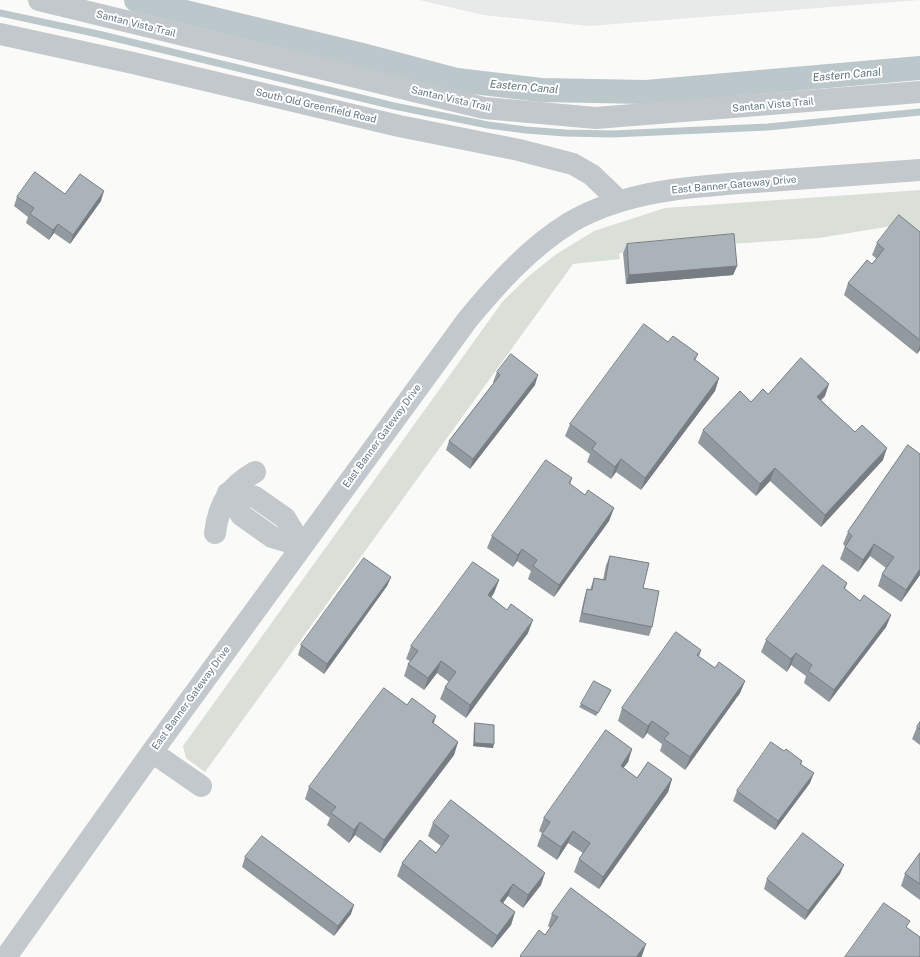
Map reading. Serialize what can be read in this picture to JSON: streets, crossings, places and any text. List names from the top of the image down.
{
  "streets": {
    "street": ["Santan Vista Trail", "South Old Greenfield Road", "East Banner Gateway Drive"]
  },
  "crossings": [
    ["South Old Greenfield Road", "East Banner Gateway Drive"]
  ],
  "water": ["Eastern Canal"]
}
